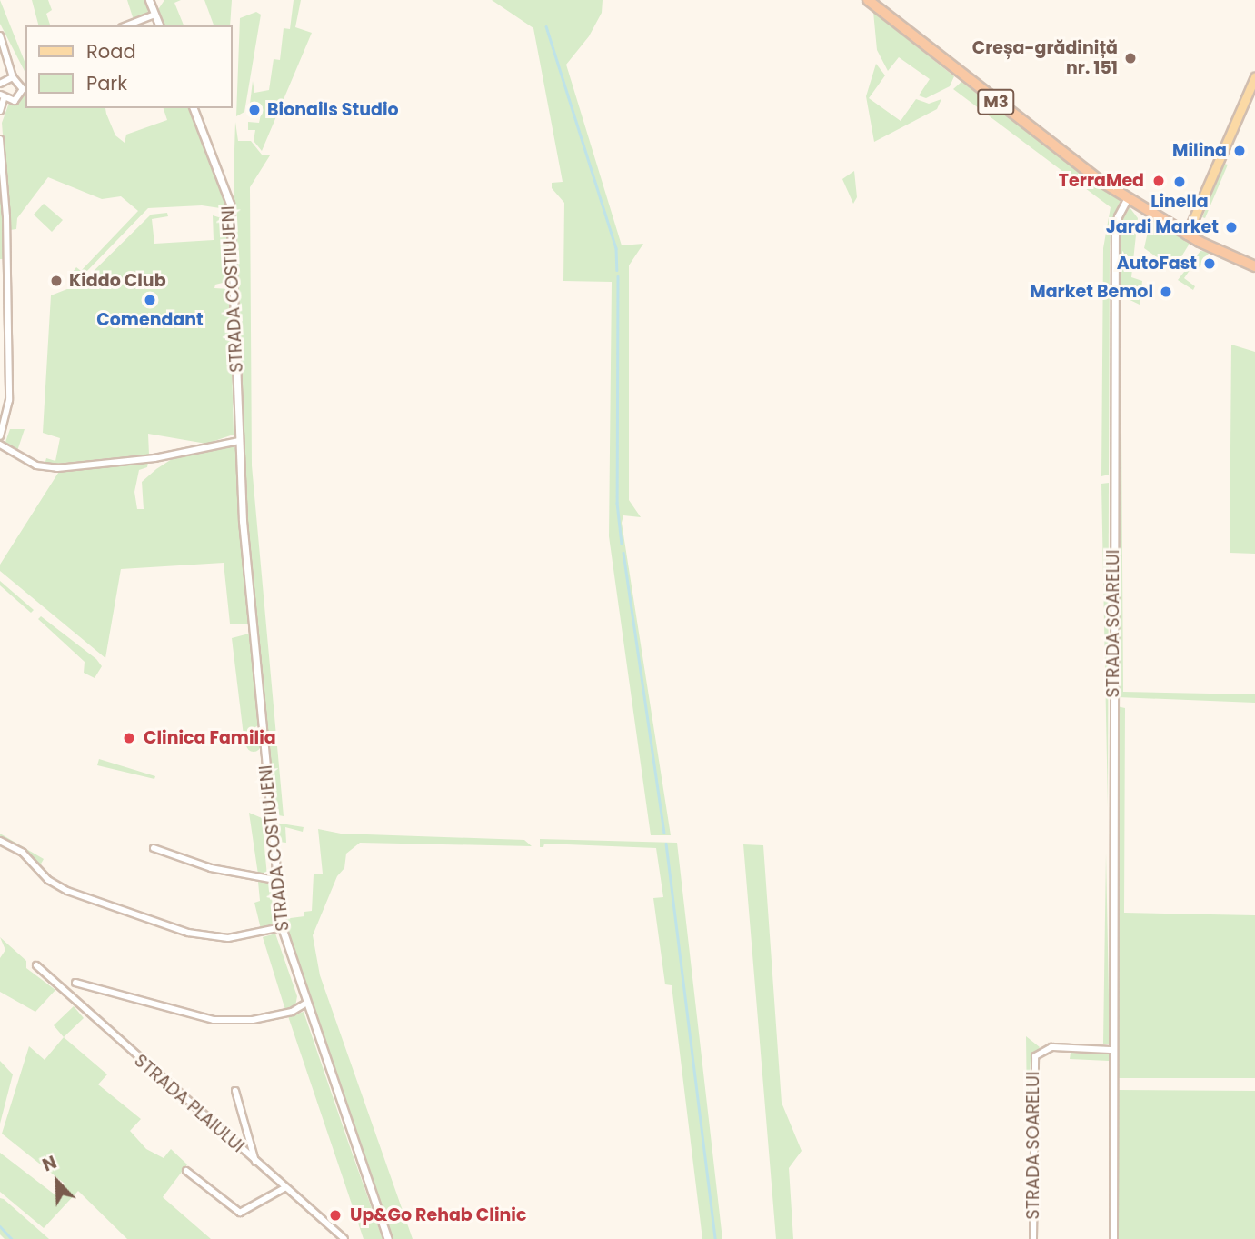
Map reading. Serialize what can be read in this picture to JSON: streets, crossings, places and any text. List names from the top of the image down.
{
  "streets": {
    "highway": ["M3"],
    "street": ["STRADA COSTIUJENI", "STRADA SOARELUI", "STRADA PLAIULUI"]
  },
  "crossings": [
    ["M3", "STRADA SOARELUI"]
  ],
  "places": [
    "Creșa-grădiniță nr. 151",
    "Bionails Studio",
    "Milina",
    "TerraMed",
    "Linella",
    "Jardi Market",
    "AutoFast",
    "Kiddo Club",
    "Market Bemol",
    "Comendant",
    "Clinica Familia",
    "Up&Go Rehab Clinic"
  ],
  "legend": ["Road", "Park"],
  "north": "top left"
}
